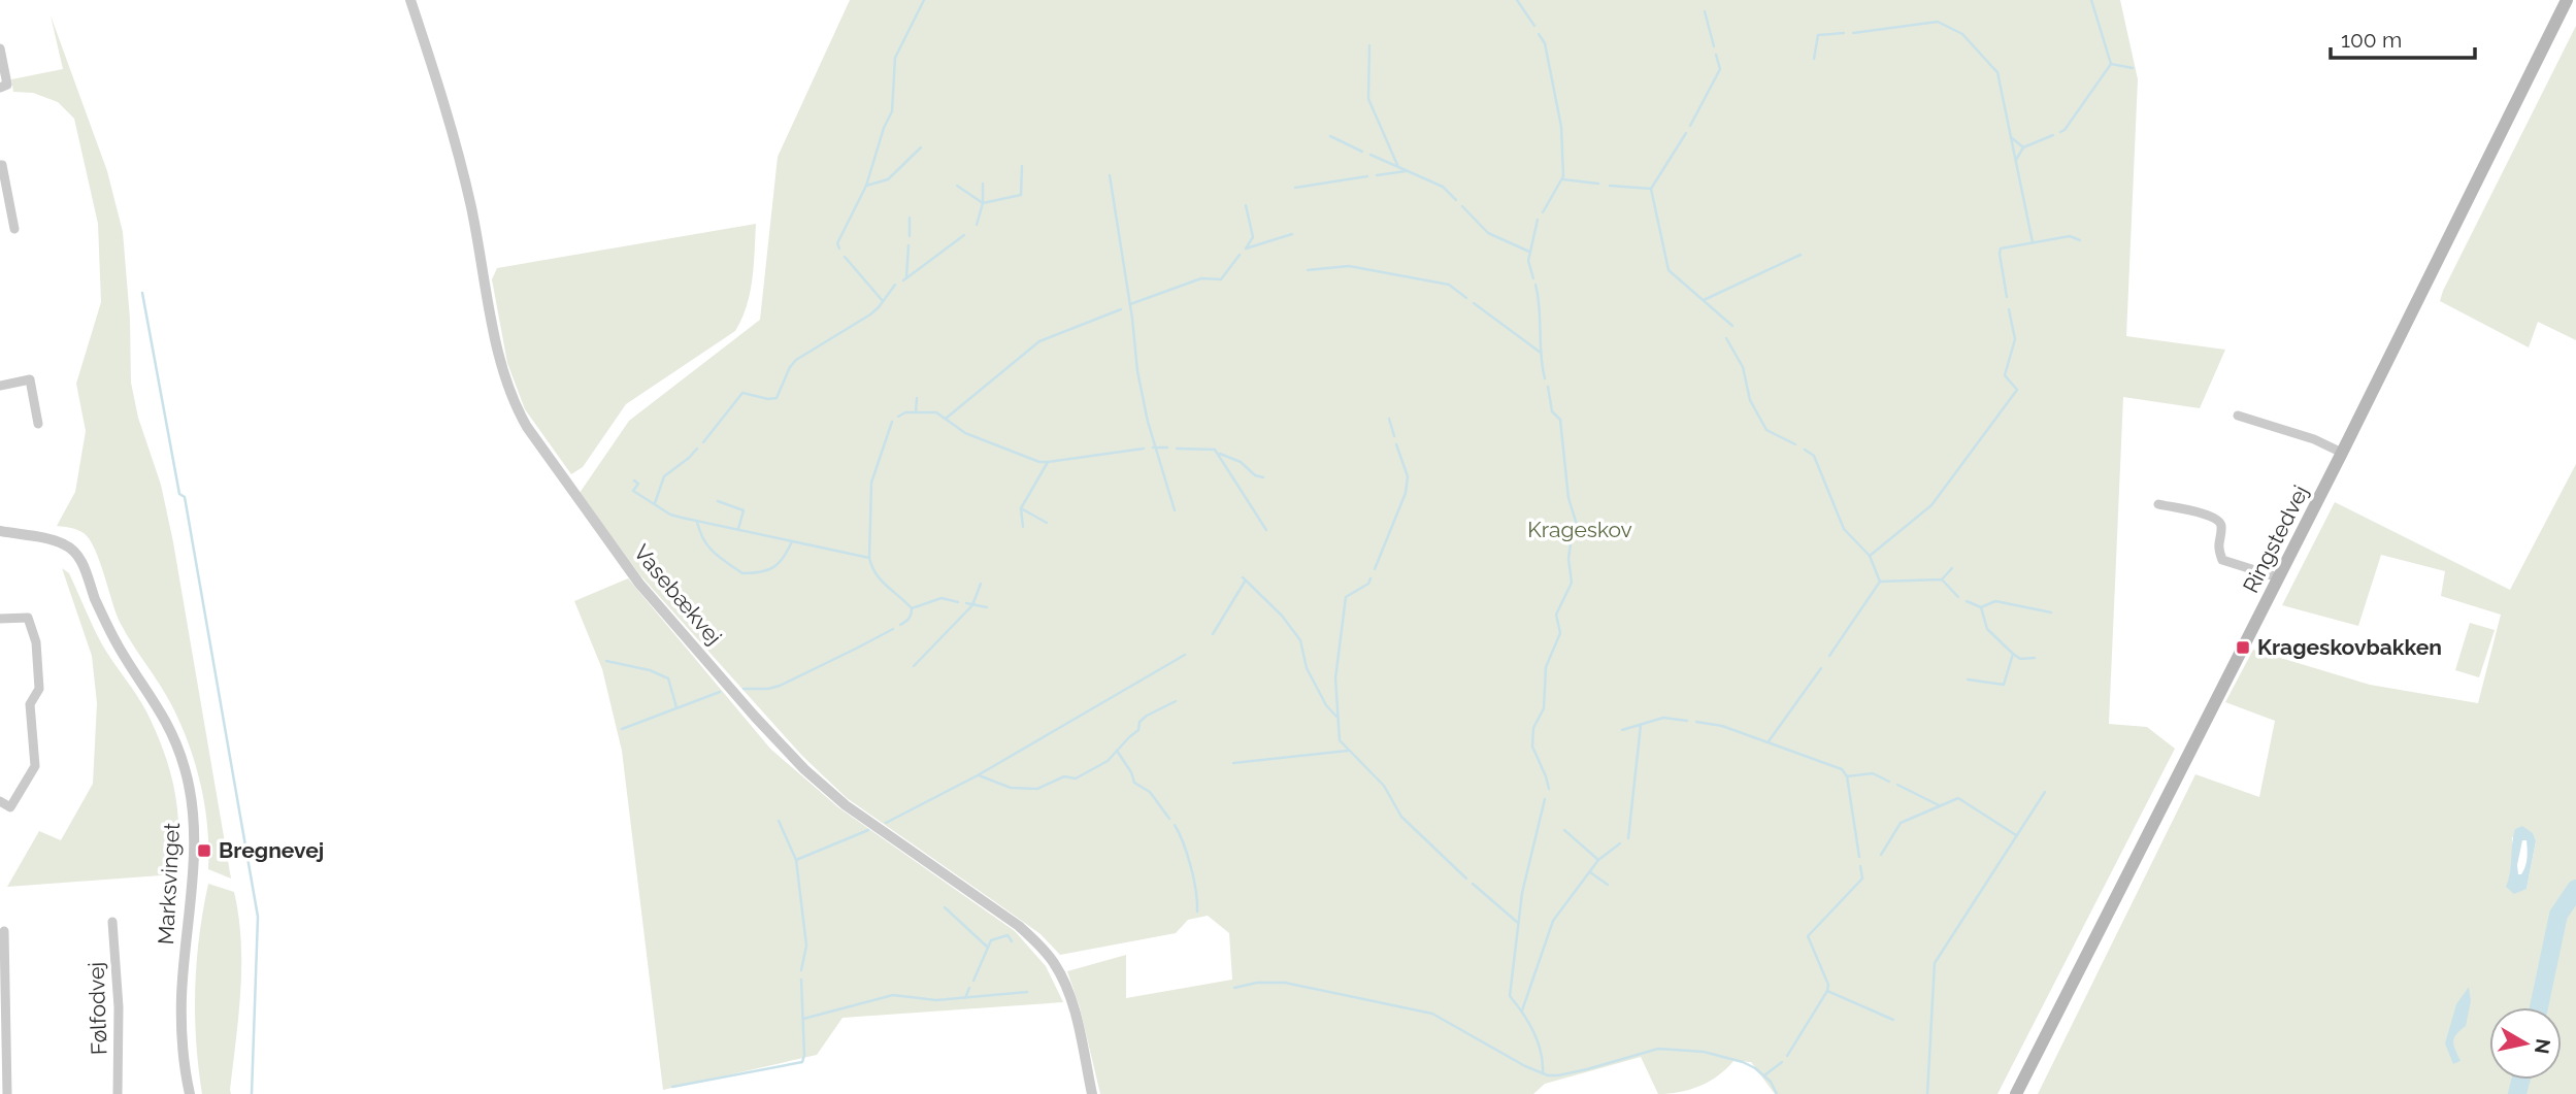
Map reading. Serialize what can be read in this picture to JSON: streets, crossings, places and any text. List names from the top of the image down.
{
  "streets": {
    "main road": ["Ringstedvej"],
    "street": ["Vasebækvej", "Marksvinget", "Følfodvej"]
  },
  "parks": ["Krageskov"],
  "places": {
    "transit": ["Krageskovbakken", "Bregnevej"]
  },
  "scale_bar": "100 m",
  "north": "right"
}
